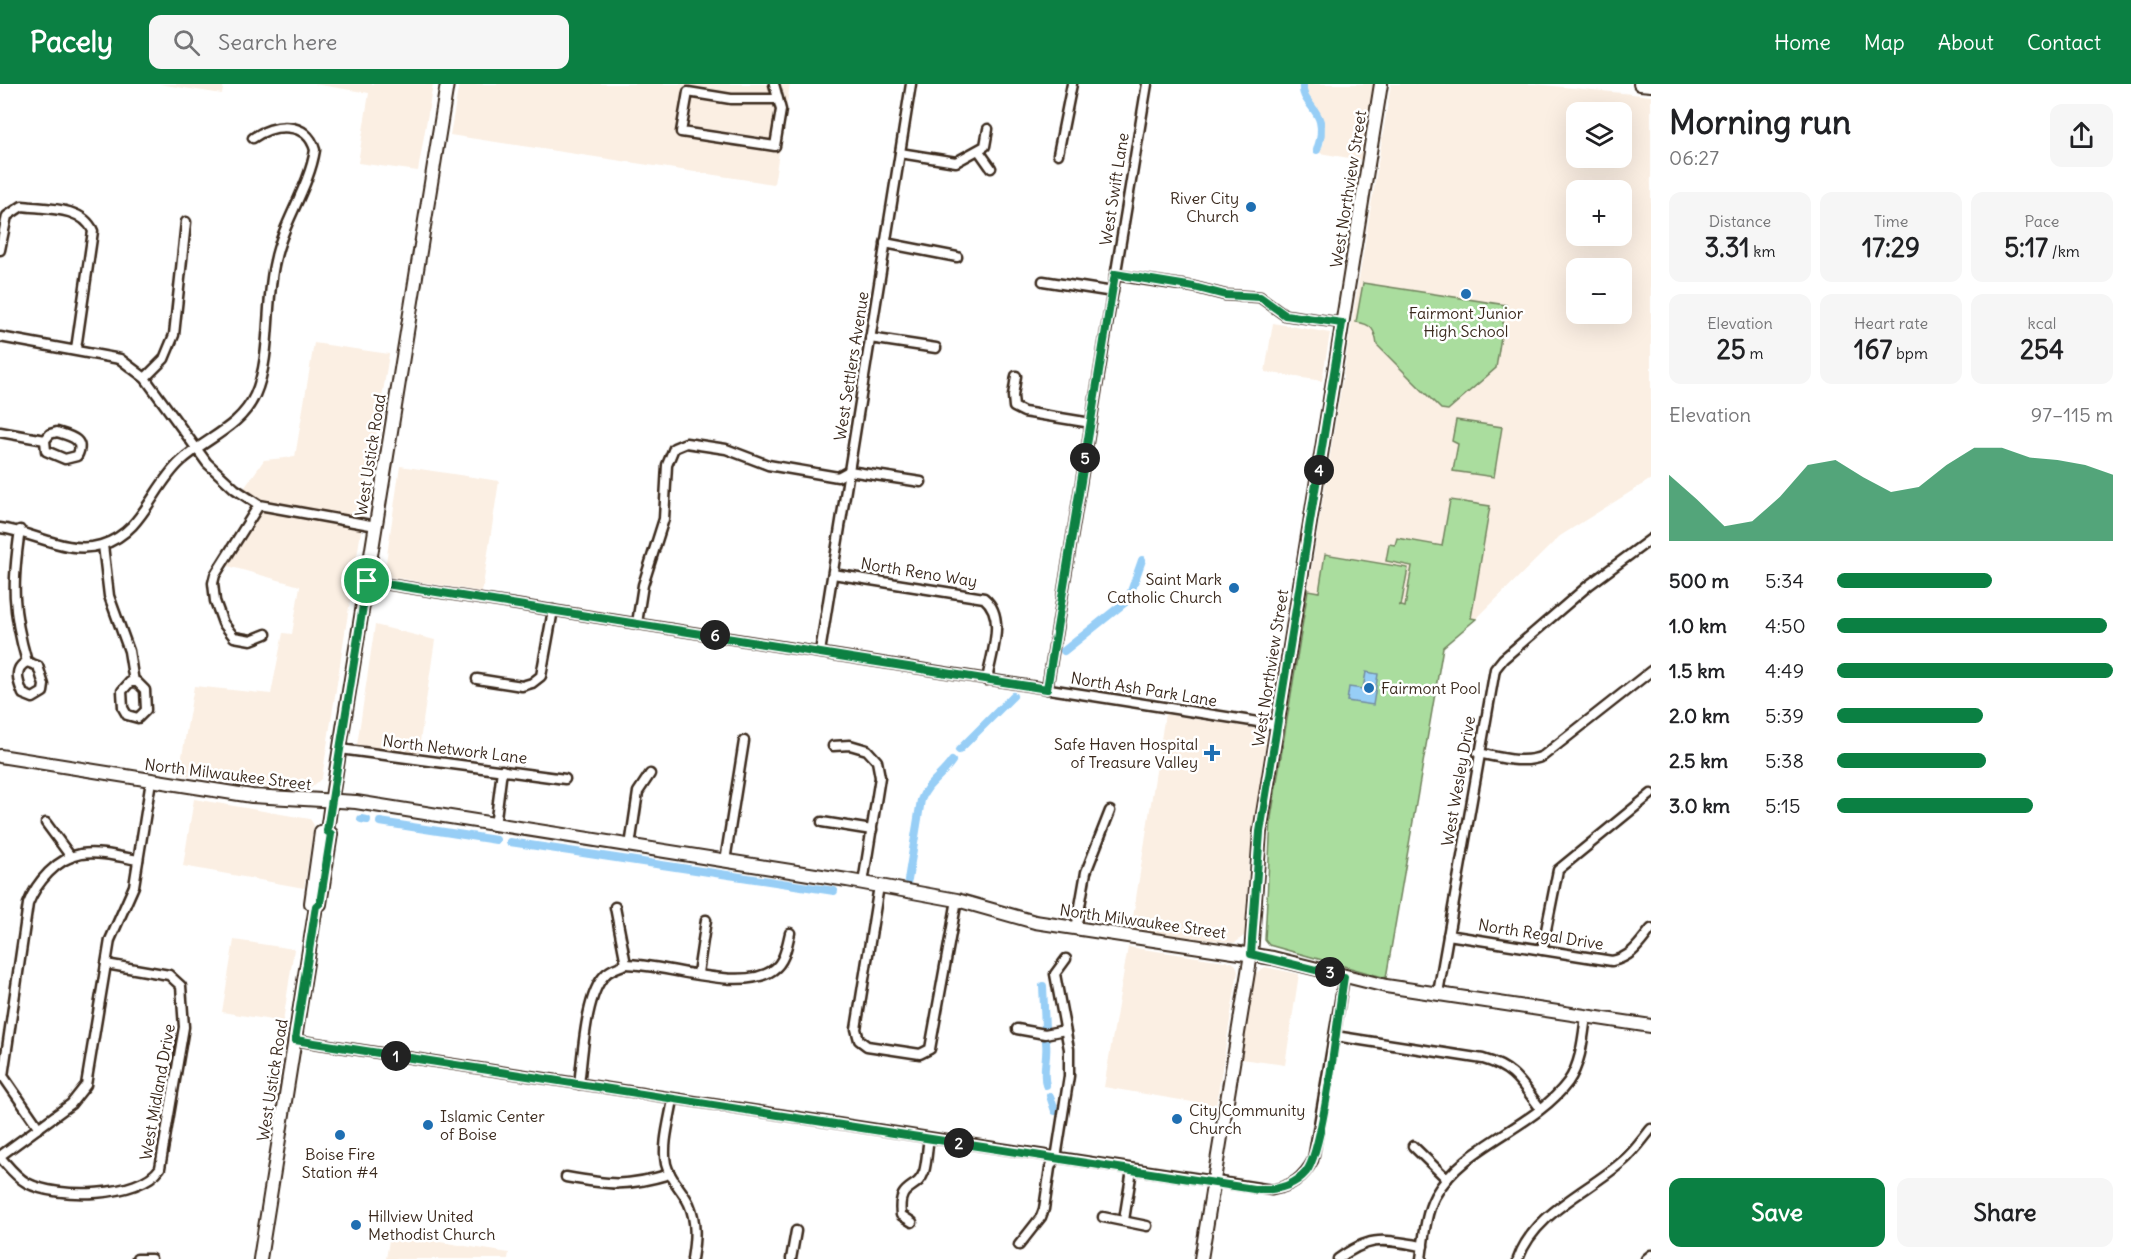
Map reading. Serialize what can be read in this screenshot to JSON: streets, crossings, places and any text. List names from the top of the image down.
{
  "streets": {
    "main road": ["West Northview Street", "West Ustick Road", "North Milwaukee Street"],
    "street": [
      "West Swift Lane",
      "West Settlers Avenue",
      "North Reno Way",
      "North Ash Park Lane",
      "North Network Lane",
      "West Wesley Drive",
      "North Regal Drive",
      "West Midland Drive"
    ]
  },
  "crossings": [
    ["West Swift Lane", "North Ash Park Lane"],
    ["West Northview Street", "North Ash Park Lane"],
    ["West Northview Street", "North Milwaukee Street"],
    ["West Settlers Avenue", "North Reno Way"],
    ["West Settlers Avenue", "North Ash Park Lane"],
    ["West Ustick Road", "North Ash Park Lane"],
    ["West Ustick Road", "North Network Lane"],
    ["West Ustick Road", "North Milwaukee Street"],
    ["North Reno Way", "North Ash Park Lane"],
    ["North Milwaukee Street", "West Wesley Drive"],
    ["West Wesley Drive", "North Regal Drive"]
  ],
  "places": {
    "other": [
      "River City Church",
      "Fairmont Junior High School",
      "Saint Mark Catholic Church",
      "Fairmont Pool",
      "City Community Church",
      "Islamic Center of Boise",
      "Boise Fire Station #4",
      "Hillview United Methodist Church"
    ],
    "health": ["Safe Haven Hospital of Treasure Valley"]
  },
  "page": {
    "header": "Pacely",
    "search": "Search here",
    "nav": [
      "Home",
      "Map",
      "About",
      "Contact"
    ],
    "heading": ["Morning run", "06:27"],
    "map_buttons": ["+", "−"],
    "stats": [
      ["Distance", "3.31 km"],
      ["Time", "17:29"],
      ["Pace", "5:17 /km"],
      ["Elevation", "25 m"],
      ["Heart rate", "167 bpm"],
      ["kcal", "254"]
    ],
    "chart": ["Elevation", "97–115 m"],
    "pins": [
      "5",
      "4",
      "6",
      "3",
      "1",
      "2"
    ],
    "list": [
      {
        "name": "500 m",
        "note": "5:34"
      },
      {
        "name": "1.0 km",
        "note": "4:50"
      },
      {
        "name": "1.5 km",
        "note": "4:49"
      },
      {
        "name": "2.0 km",
        "note": "5:39"
      },
      {
        "name": "2.5 km",
        "note": "5:38"
      },
      {
        "name": "3.0 km",
        "note": "5:15"
      }
    ],
    "buttons": ["Save", "Share"]
  }
}
